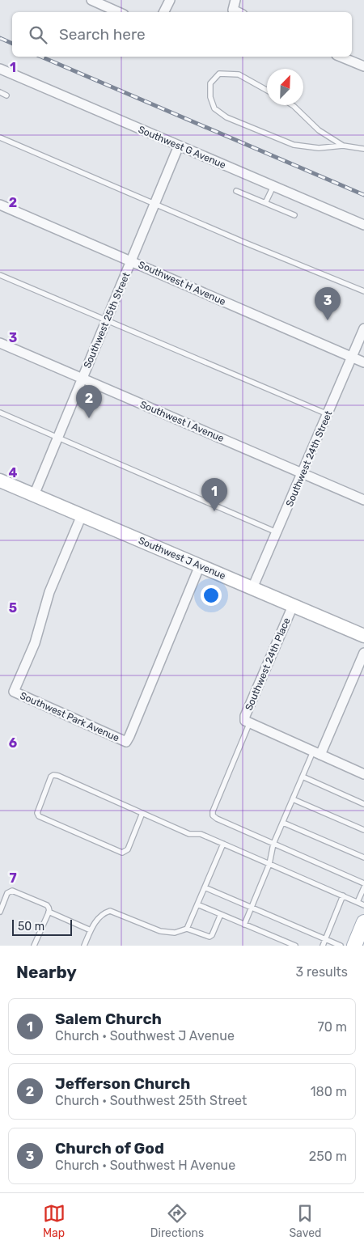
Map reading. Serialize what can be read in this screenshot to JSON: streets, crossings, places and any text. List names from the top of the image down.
{
  "streets": {
    "street": [
      "Southwest G Avenue",
      "Southwest H Avenue",
      "Southwest 25th Street",
      "Southwest I Avenue",
      "Southwest 24th Street",
      "Southwest J Avenue",
      "Southwest 24th Place",
      "Southwest Park Avenue"
    ]
  },
  "crossings": [
    ["Southwest G Avenue", "Southwest 25th Street"],
    ["Southwest H Avenue", "Southwest 25th Street"],
    ["Southwest H Avenue", "Southwest 24th Street"],
    ["Southwest 25th Street", "Southwest I Avenue"],
    ["Southwest 25th Street", "Southwest J Avenue"],
    ["Southwest I Avenue", "Southwest 24th Street"],
    ["Southwest 24th Street", "Southwest J Avenue"],
    ["Southwest J Avenue", "Southwest 24th Place"],
    ["Southwest J Avenue", "Southwest Park Avenue"]
  ],
  "scale_bar": "50 m",
  "north": "top right",
  "page": {
    "search": "Search here",
    "pins": ["3", "2", "1"],
    "scale": "50 m",
    "heading": ["Nearby", "3 results"],
    "list": [
      {
        "mark": "1",
        "name": "Salem Church",
        "note": "Church · Southwest J Avenue",
        "value": "70 m"
      },
      {
        "mark": "2",
        "name": "Jefferson Church",
        "note": "Church · Southwest 25th Street",
        "value": "180 m"
      },
      {
        "mark": "3",
        "name": "Church of God",
        "note": "Church · Southwest H Avenue",
        "value": "250 m"
      }
    ],
    "nav": ["Map", "Directions", "Saved"]
  },
  "grid": {
    "rows": [
      "1",
      "2",
      "3",
      "4",
      "5",
      "6",
      "7"
    ]
  }
}
